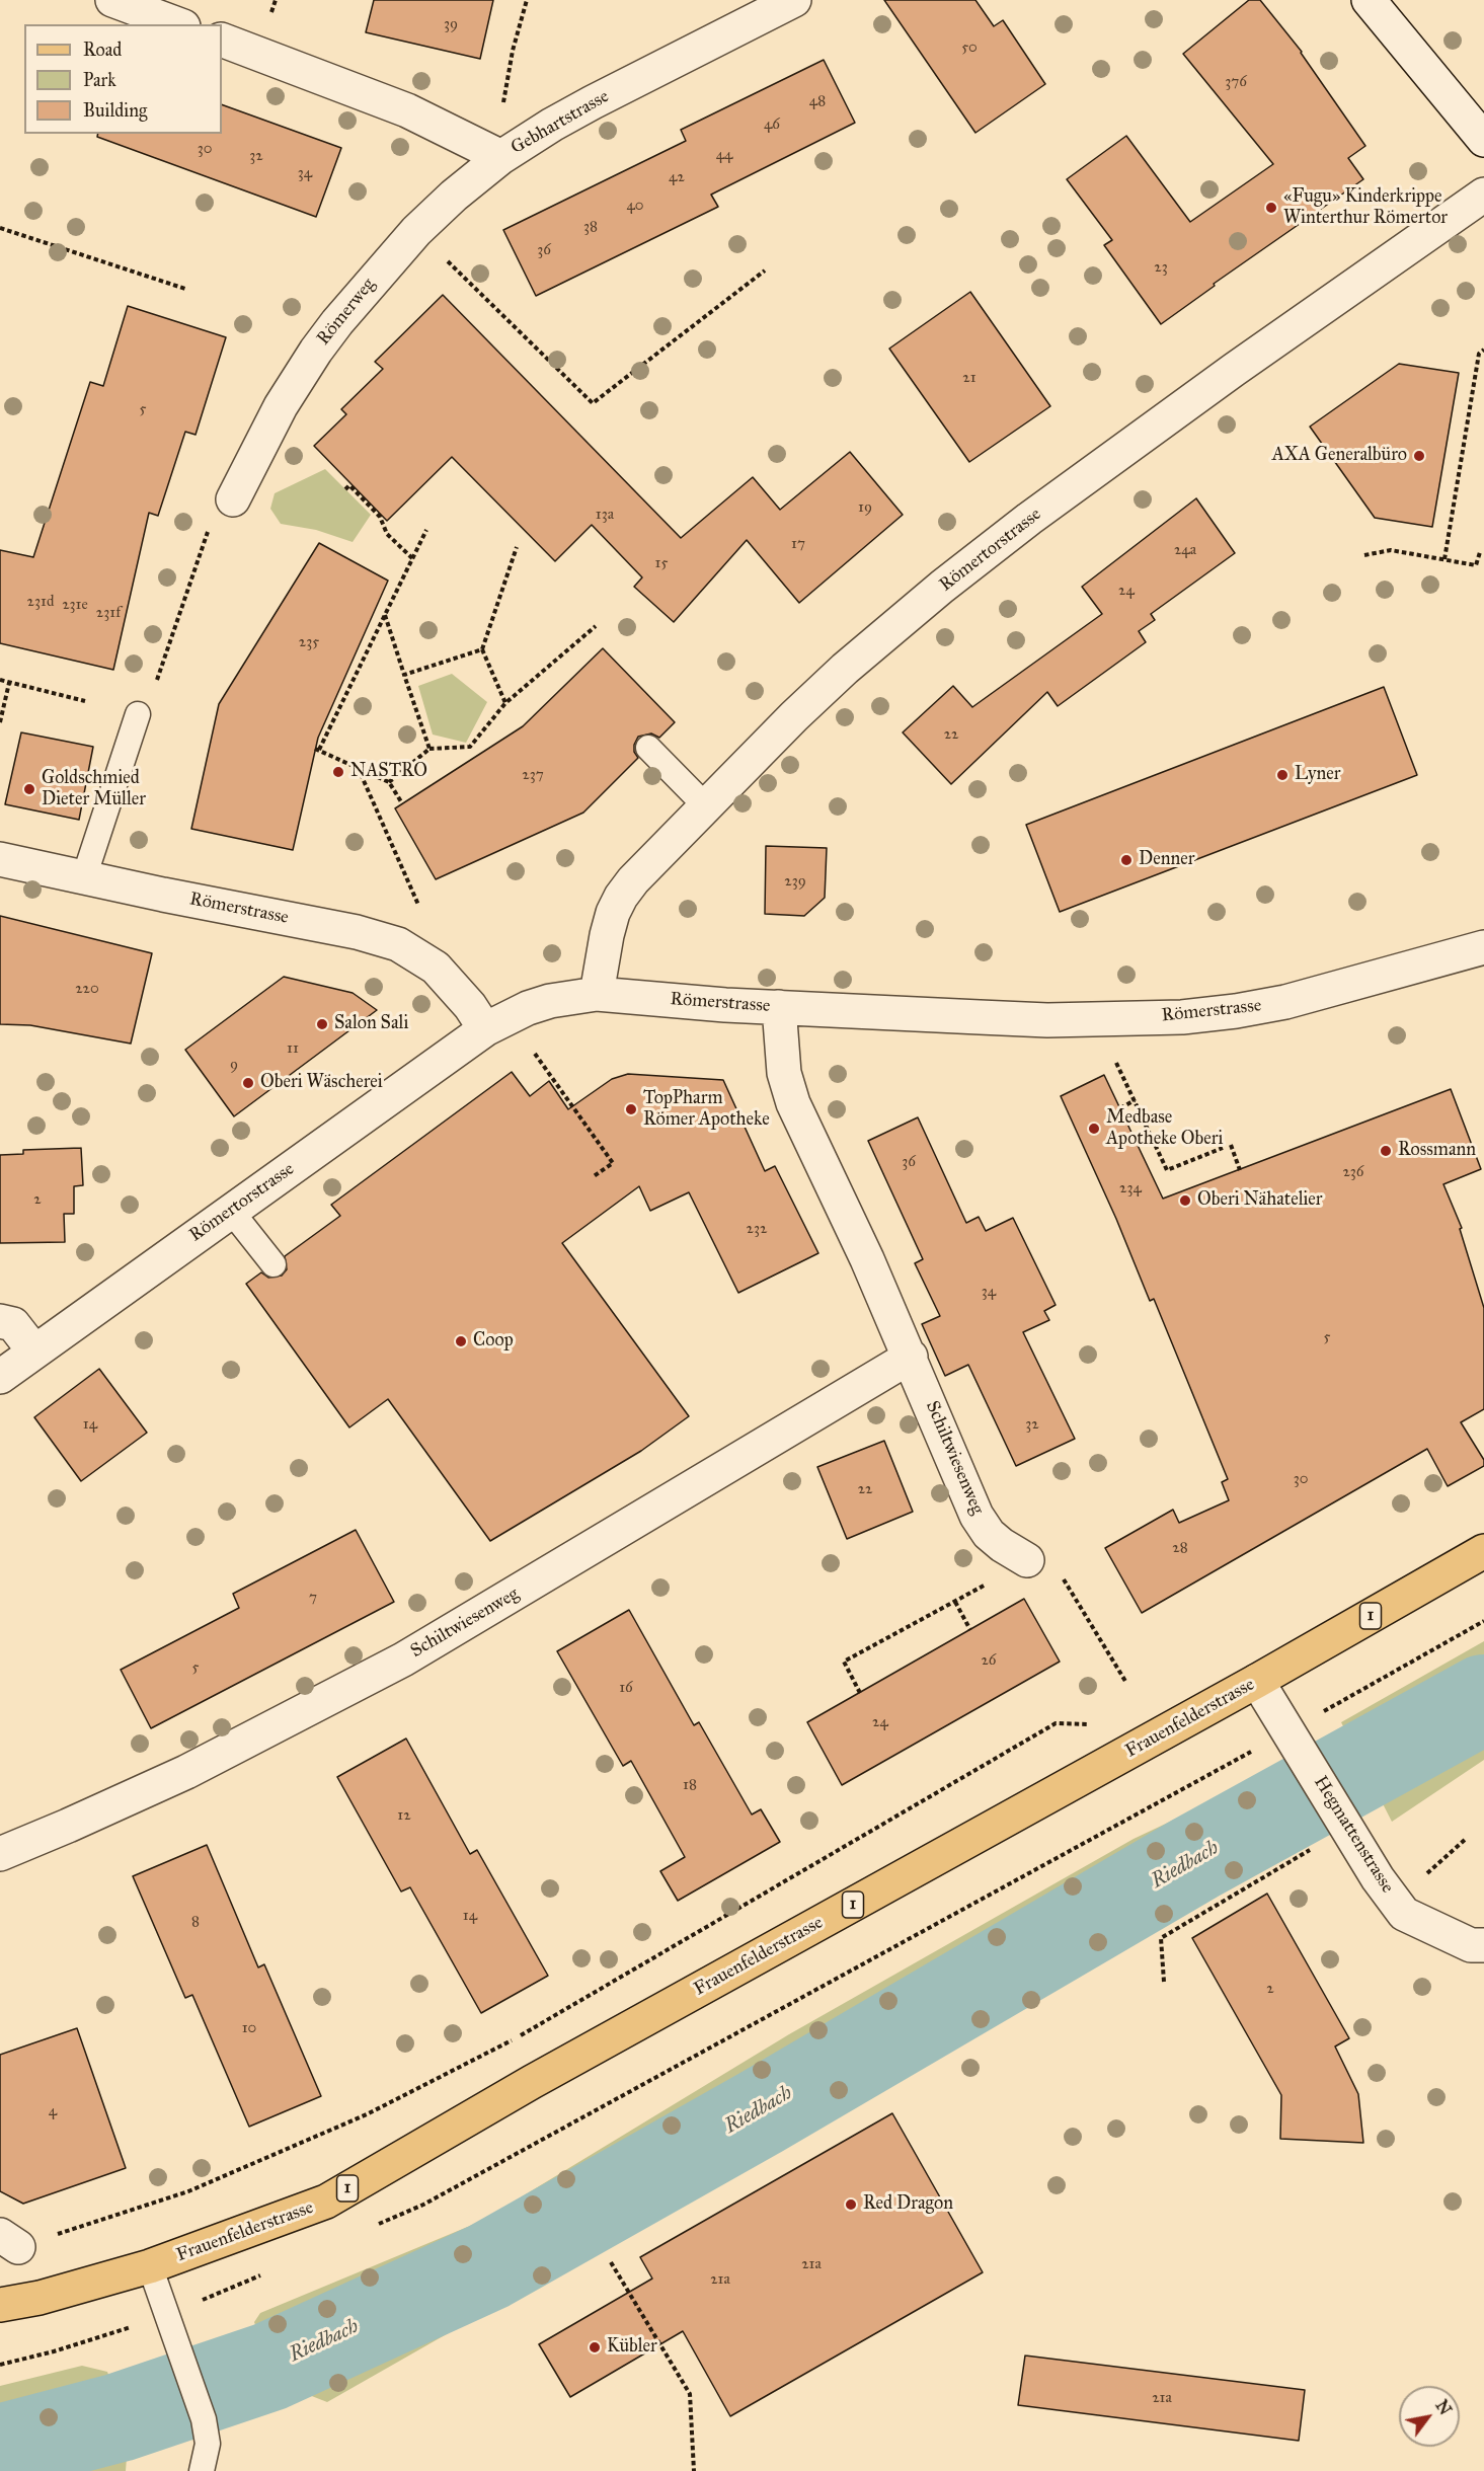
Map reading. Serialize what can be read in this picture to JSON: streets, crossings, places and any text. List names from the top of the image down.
{
  "streets": {
    "main road": ["1", "Frauenfelderstrasse"],
    "street": [
      "Gebhartstrasse",
      "Römerweg",
      "Römertorstrasse",
      "Römerstrasse",
      "Schiltwiesenweg",
      "Hegmattenstrasse"
    ]
  },
  "crossings": [
    ["Gebhartstrasse", "Römerweg"],
    ["Römertorstrasse", "Römerstrasse"],
    ["Römerstrasse", "Schiltwiesenweg"],
    ["Frauenfelderstrasse", "Hegmattenstrasse"]
  ],
  "water": ["Riedbach"],
  "places": [
    "«Fugu» Kinderkrippe Winterthur Römertor",
    "AXA Generalbüro",
    "NASTRO",
    "Lyner",
    "Goldschmied Dieter Müller",
    "Denner",
    "Salon Sali",
    "Oberi Wäscherei",
    "TopPharm Römer Apotheke",
    "Medbase Apotheke Oberi",
    "Rossmann",
    "Oberi Nähatelier",
    "Coop",
    "Red Dragon",
    "Kübler"
  ],
  "house_numbers": [
    "39",
    "50",
    "376",
    "48",
    "46",
    "30",
    "44",
    "32",
    "34",
    "42",
    "40",
    "38",
    "36",
    "23",
    "21",
    "5",
    "19",
    "13a",
    "17",
    "24a",
    "15",
    "24",
    "231d",
    "231e",
    "231f",
    "235",
    "22",
    "237",
    "239",
    "220",
    "11",
    "9",
    "36",
    "236",
    "234",
    "2",
    "232",
    "34",
    "5",
    "14",
    "32",
    "30",
    "22",
    "28",
    "7",
    "26",
    "5",
    "16",
    "24",
    "18",
    "12",
    "14",
    "8",
    "2",
    "10",
    "4",
    "21a",
    "21a",
    "21a"
  ],
  "legend": ["Road", "Park", "Building"],
  "north": "top right"
}
